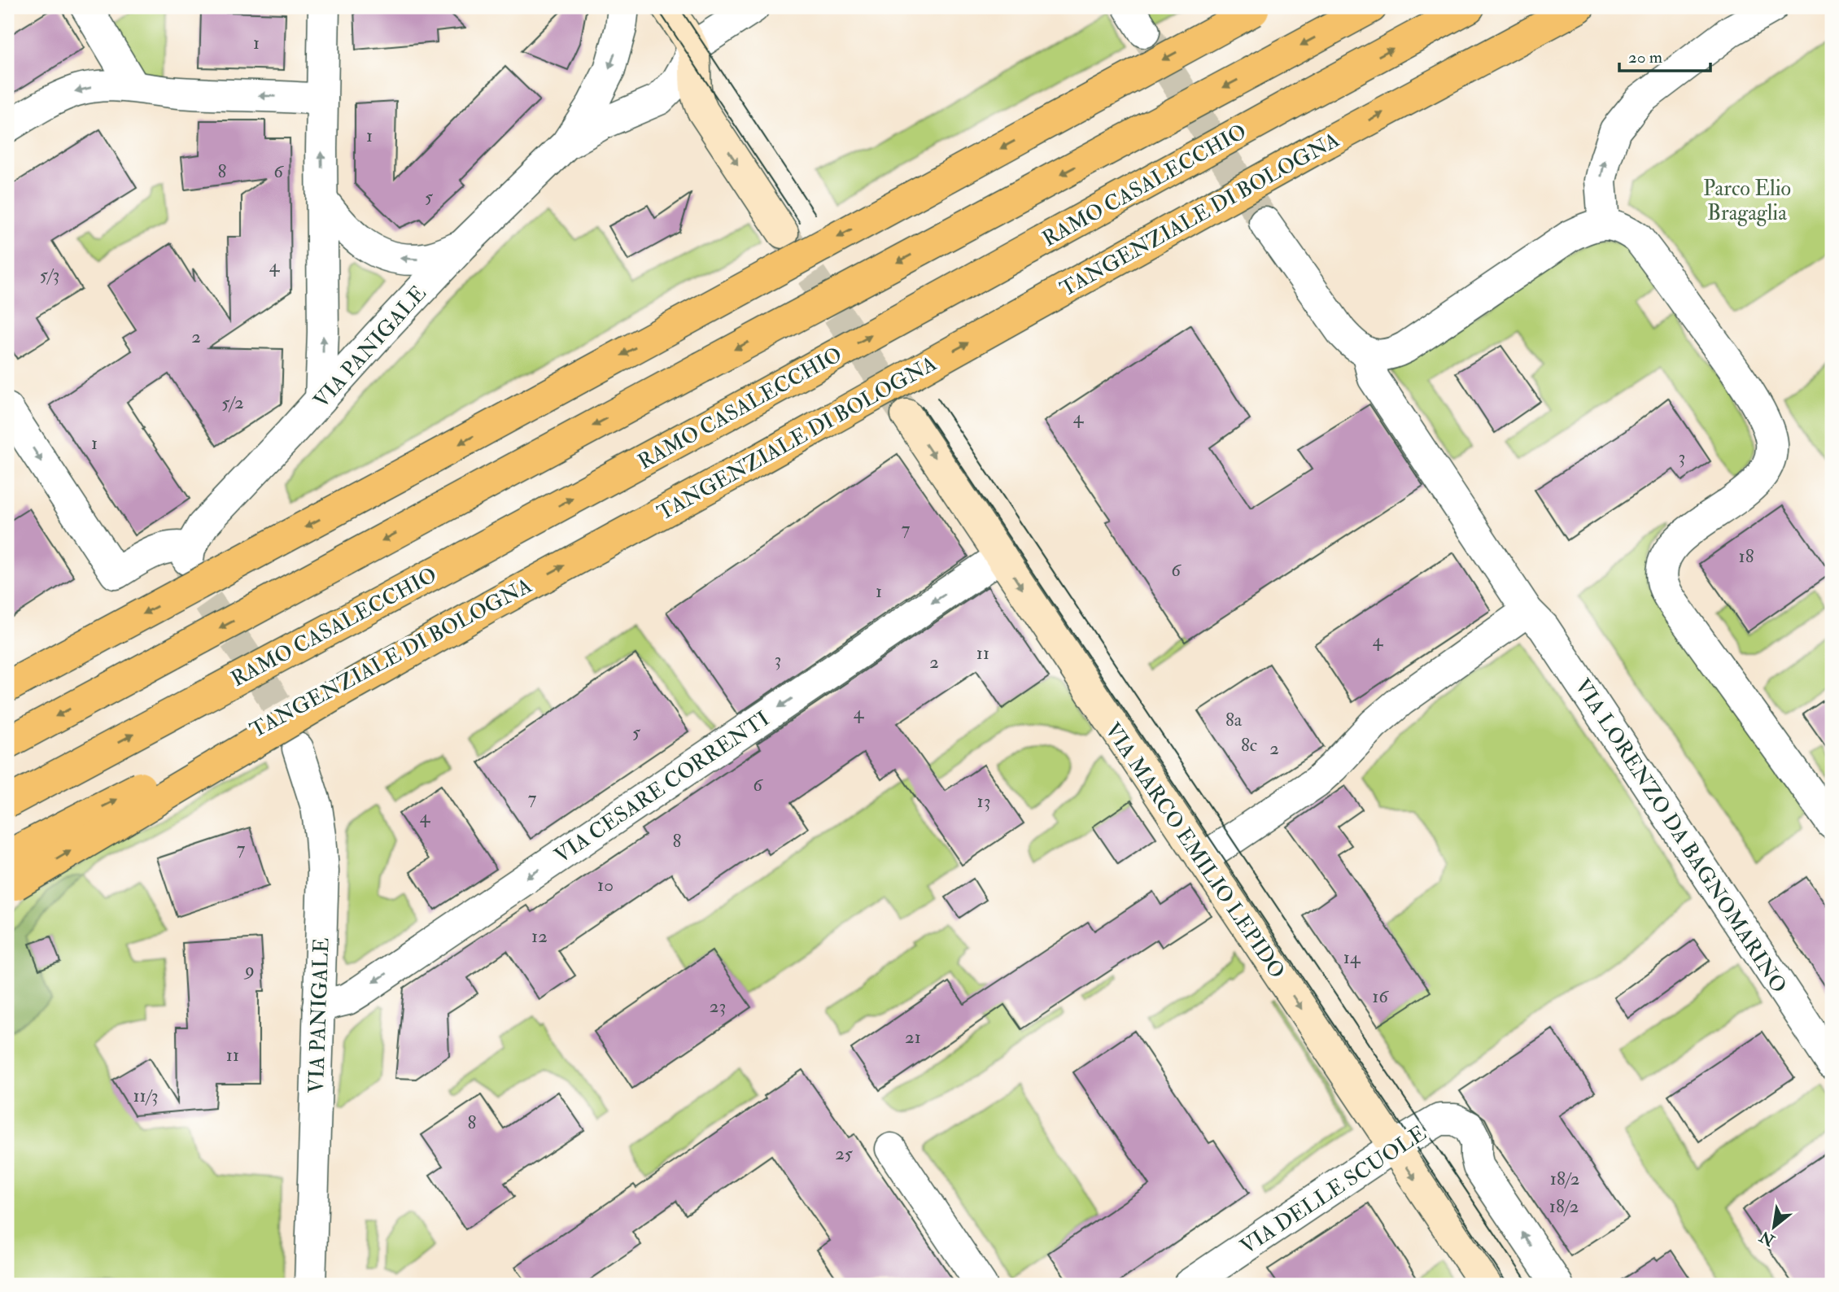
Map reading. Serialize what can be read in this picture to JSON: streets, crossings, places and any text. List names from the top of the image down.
{
  "streets": {
    "highway": ["RAMO CASALECCHIO", "TANGENZIALE DI BOLOGNA"],
    "main road": ["VIA MARCO EMILIO LEPIDO"],
    "street": [
      "VIA PANIGALE",
      "VIA CESARE CORRENTI",
      "VIA LORENZO DA BAGNOMARINO",
      "VIA DELLE SCUOLE"
    ]
  },
  "crossings": [
    ["VIA PANIGALE", "VIA CESARE CORRENTI"],
    ["VIA CESARE CORRENTI", "VIA MARCO EMILIO LEPIDO"],
    ["VIA MARCO EMILIO LEPIDO", "VIA DELLE SCUOLE"]
  ],
  "one_way": ["VIA CESARE CORRENTI", "VIA MARCO EMILIO LEPIDO"],
  "parks": ["Parco Elio Bragaglia"],
  "house_numbers": [
    "1",
    "1",
    "8",
    "6",
    "5",
    "4",
    "5/3",
    "2",
    "5/2",
    "4",
    "1",
    "3",
    "7",
    "18",
    "6",
    "1",
    "4",
    "11",
    "3",
    "2",
    "4",
    "8a",
    "5",
    "8c",
    "2",
    "6",
    "7",
    "13",
    "4",
    "8",
    "7",
    "10",
    "12",
    "14",
    "9",
    "16",
    "23",
    "21",
    "11",
    "11/3",
    "8",
    "25",
    "18/2",
    "18/2"
  ],
  "scale_bar": "20 m",
  "north": "bottom left"
}
